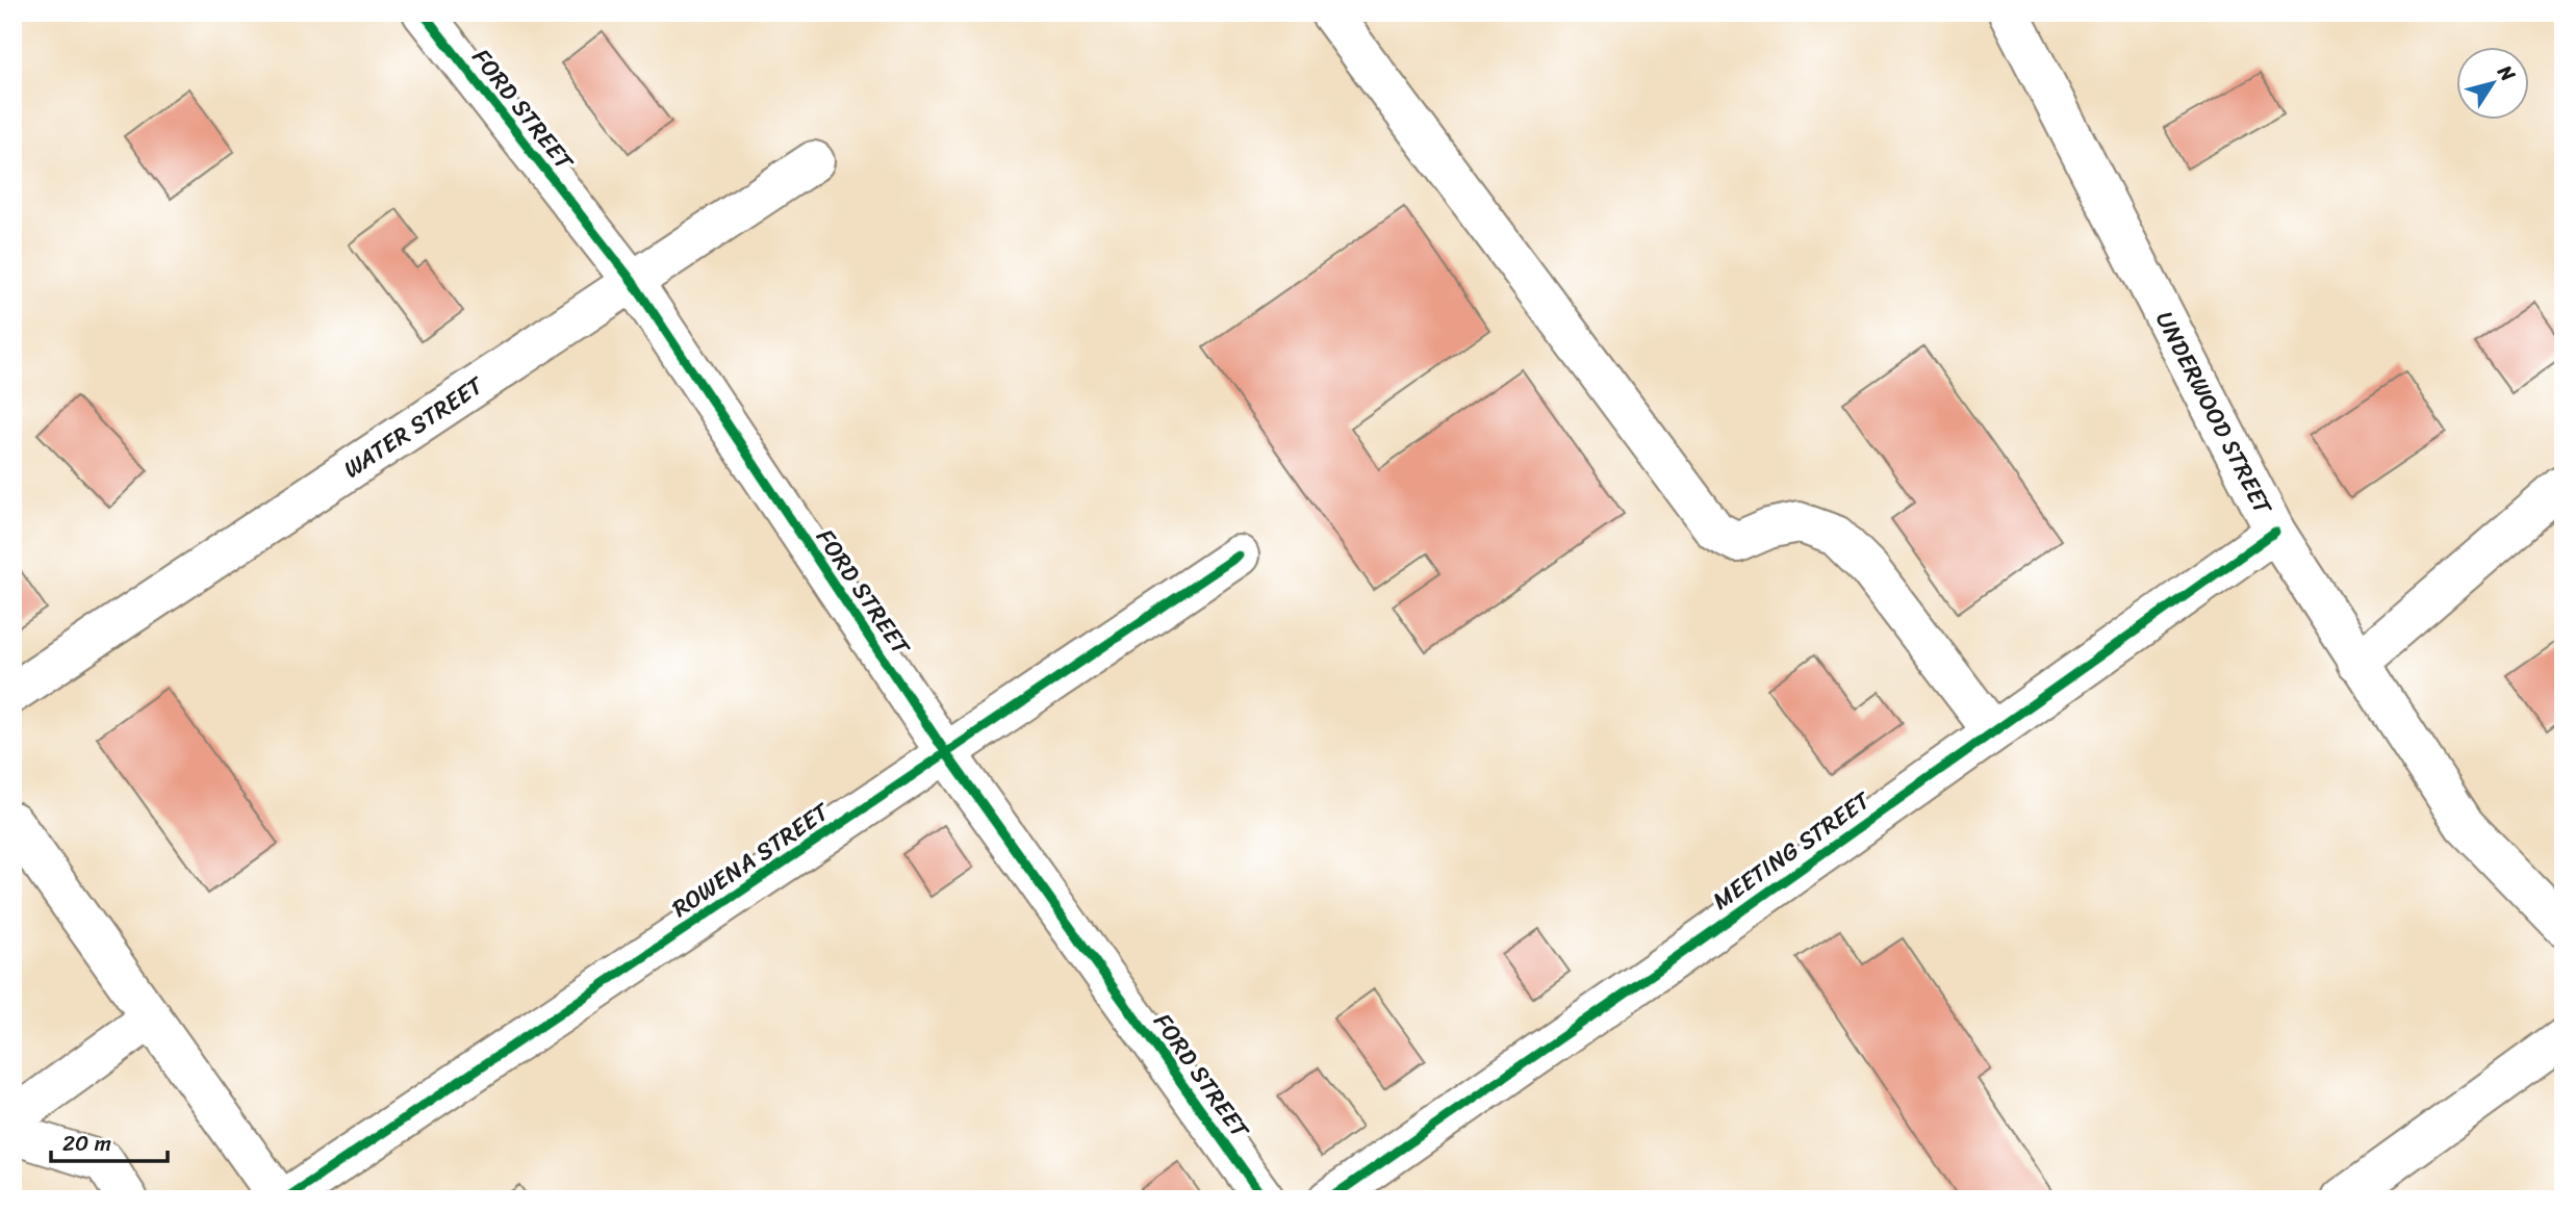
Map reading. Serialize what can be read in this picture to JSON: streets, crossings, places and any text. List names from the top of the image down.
{
  "streets": {
    "street": [
      "FORD STREET",
      "UNDERWOOD STREET",
      "WATER STREET",
      "MEETING STREET",
      "ROWENA STREET"
    ]
  },
  "crossings": [
    ["FORD STREET", "WATER STREET"],
    ["FORD STREET", "ROWENA STREET"],
    ["UNDERWOOD STREET", "MEETING STREET"]
  ],
  "scale_bar": "20 m",
  "north": "top right"
}
